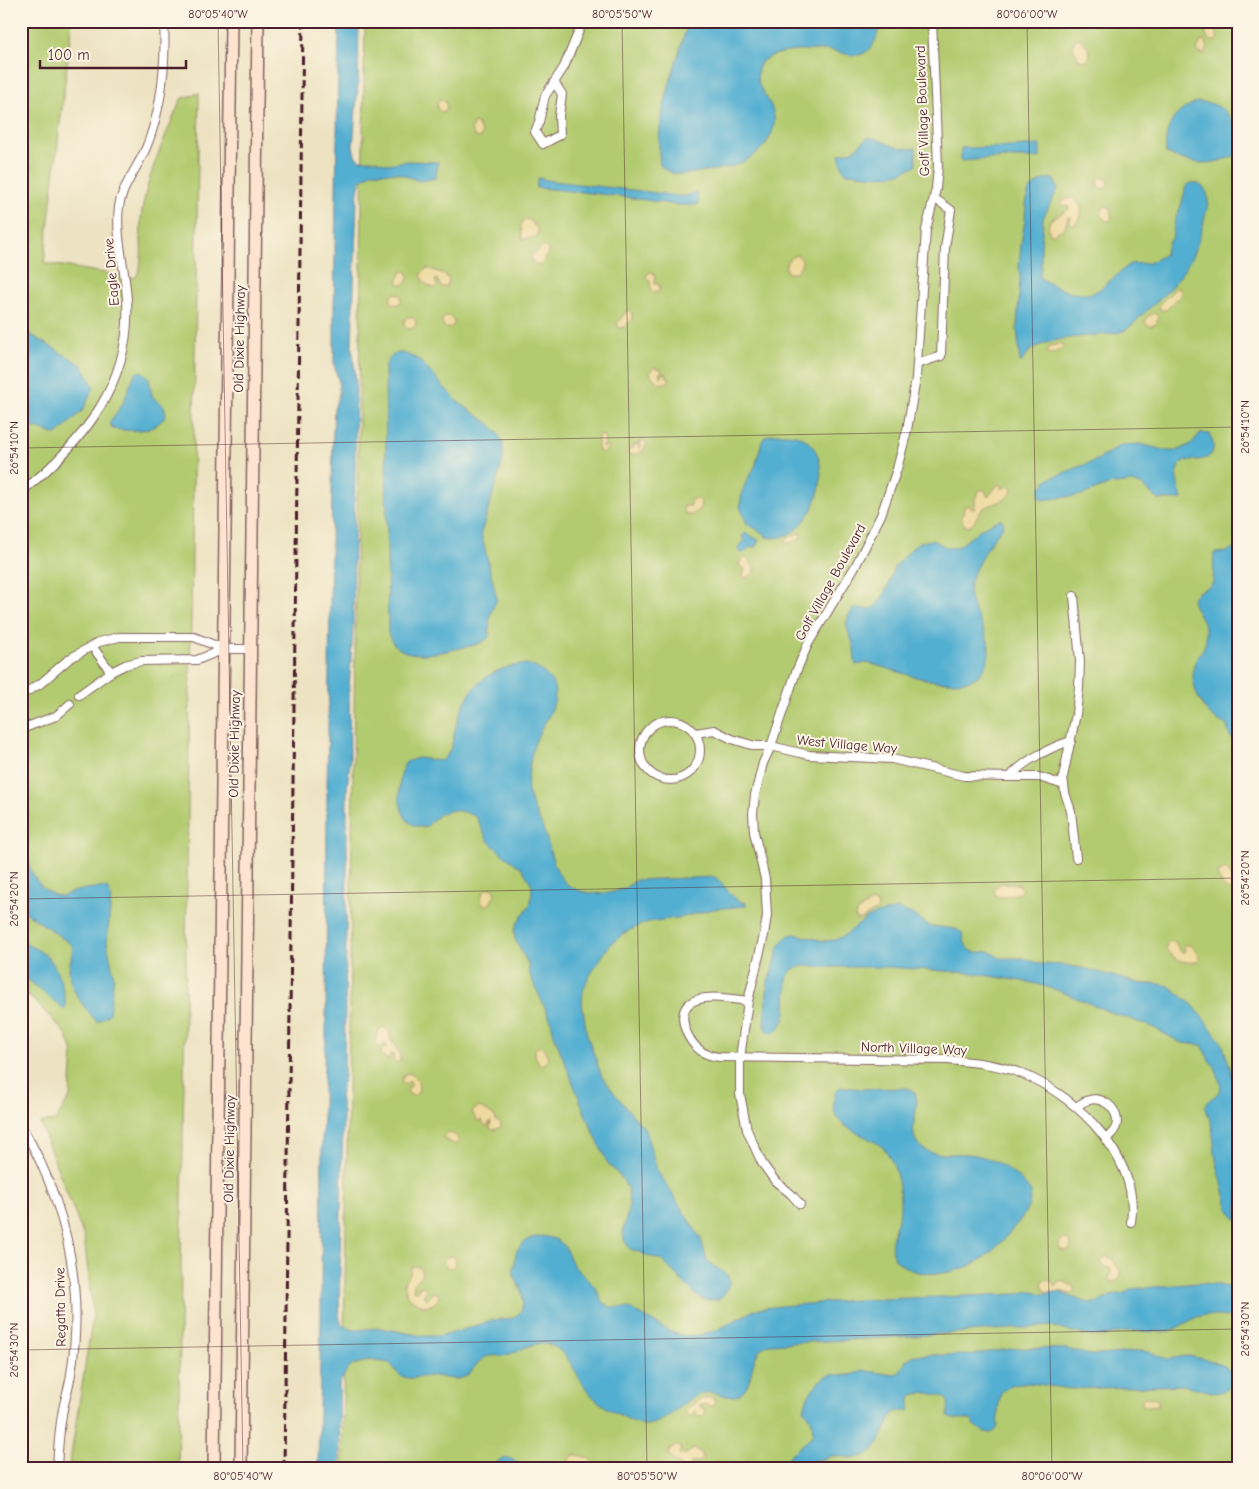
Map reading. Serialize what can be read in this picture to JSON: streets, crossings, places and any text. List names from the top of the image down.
{
  "streets": {
    "main road": ["Old Dixie Highway"],
    "street": [
      "Golf Village Boulevard",
      "Eagle Drive",
      "West Village Way",
      "North Village Way",
      "Regatta Drive"
    ]
  },
  "crossings": [
    ["Golf Village Boulevard", "West Village Way"],
    ["Golf Village Boulevard", "North Village Way"]
  ],
  "scale_bar": "100 m",
  "coordinates": [
    "80°05'40\"W",
    "80°05'50\"W",
    "80°06'00\"W",
    "26°54'10\"N",
    "26°54'20\"N",
    "26°54'30\"N"
  ]
}
